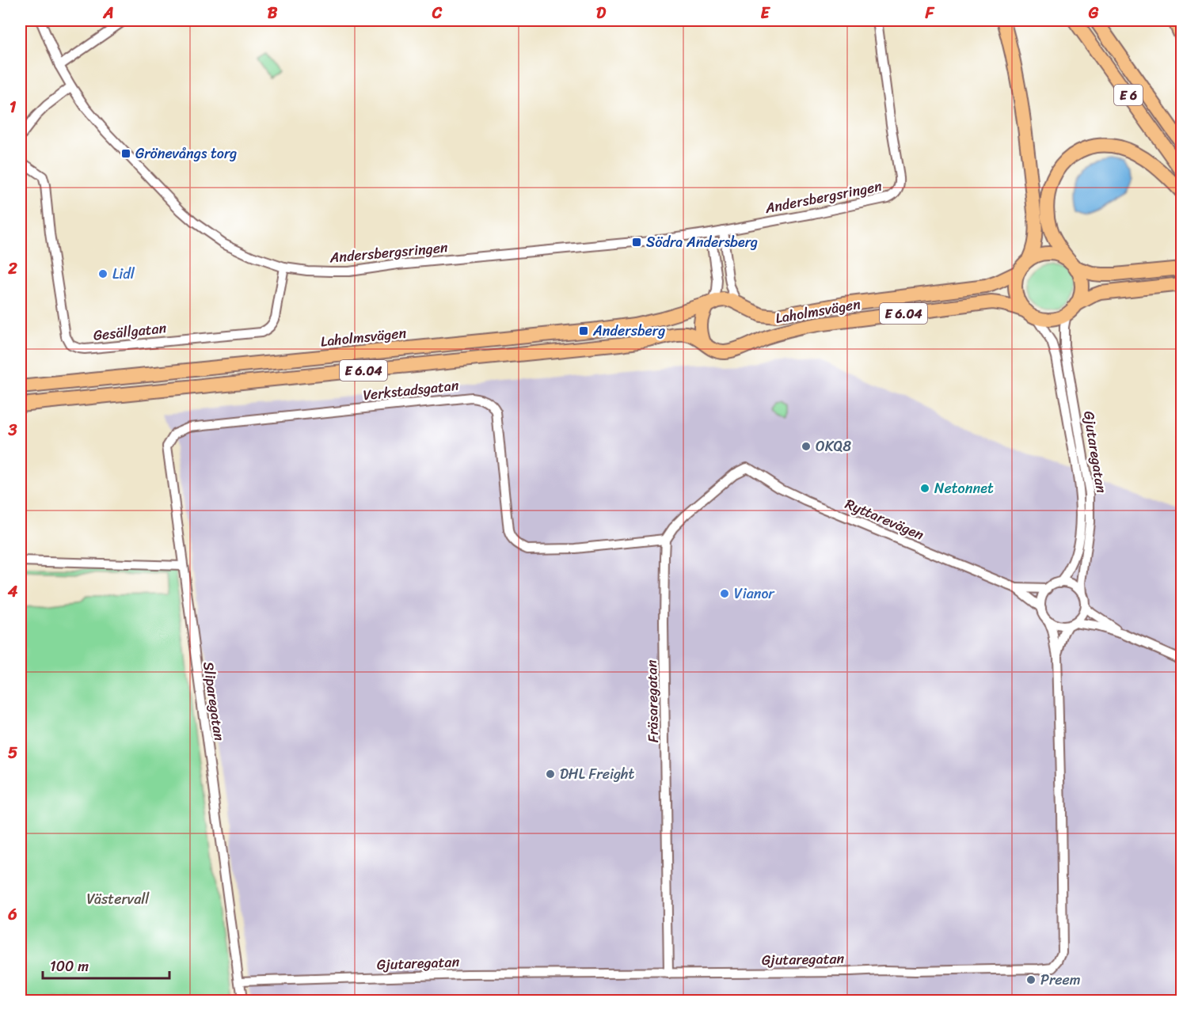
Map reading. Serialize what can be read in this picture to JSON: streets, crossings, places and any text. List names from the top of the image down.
{
  "streets": {
    "highway": ["E 6", "Laholmsvägen", "E 6.04"],
    "street": [
      "Andersbergsringen",
      "Gesällgatan",
      "Verkstadsgatan",
      "Gjutaregatan",
      "Ryttarevägen",
      "Sliparegatan",
      "Fräsaregatan"
    ]
  },
  "crossings": [
    ["Andersbergsringen", "Gesällgatan"],
    ["Laholmsvägen", "Gjutaregatan"],
    ["Verkstadsgatan", "Ryttarevägen"],
    ["Verkstadsgatan", "Sliparegatan"],
    ["Verkstadsgatan", "Fräsaregatan"],
    ["Gjutaregatan", "Ryttarevägen"],
    ["Gjutaregatan", "Sliparegatan"],
    ["Gjutaregatan", "Fräsaregatan"],
    ["Ryttarevägen", "Fräsaregatan"]
  ],
  "parks": ["Västervall"],
  "places": {
    "transit": ["Grönevångs torg", "Södra Andersberg", "Andersberg"],
    "other": [
      "Lidl",
      "OKQ8",
      "Netonnet",
      "Vianor",
      "DHL Freight",
      "Preem"
    ]
  },
  "scale_bar": "100 m",
  "grid": {
    "columns": [
      "A",
      "B",
      "C",
      "D",
      "E",
      "F",
      "G"
    ],
    "rows": [
      "1",
      "2",
      "3",
      "4",
      "5",
      "6"
    ]
  }
}
